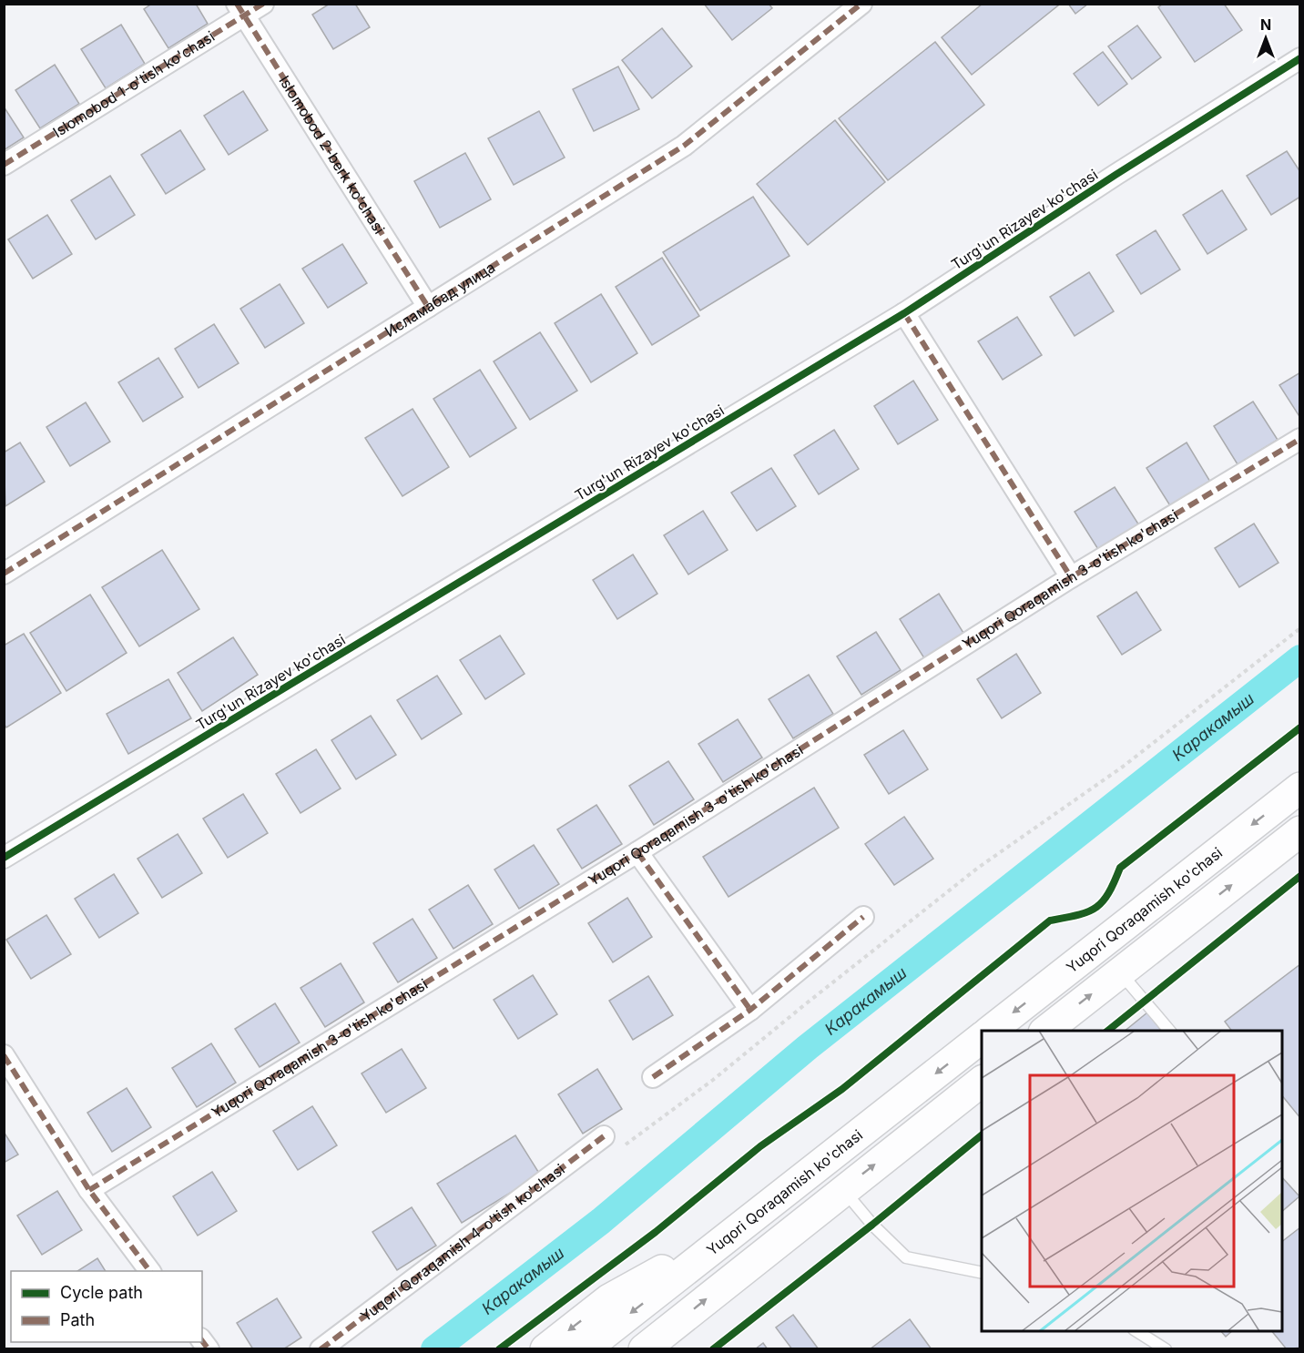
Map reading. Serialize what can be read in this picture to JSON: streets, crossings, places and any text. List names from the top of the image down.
{
  "streets": {
    "main road": ["Yuqori Qoraqamish ko'chasi"],
    "street": [
      "Islomobod 1-o'tish ko'chasi",
      "Islomobod 2-berk ko'chasi",
      "Turg'un Rizayev ko'chasi",
      "Исламабад улица",
      "Yuqori Qoraqamish 3-o'tish ko'chasi",
      "Yuqori Qoraqamish 4-o'tish ko'chasi"
    ]
  },
  "crossings": [
    ["Islomobod 1-o'tish ko'chasi", "Islomobod 2-berk ko'chasi"],
    ["Islomobod 2-berk ko'chasi", "Исламабад улица"]
  ],
  "water": ["Каракамыш"],
  "legend": ["Cycle path", "Path"],
  "north": "top"
}
